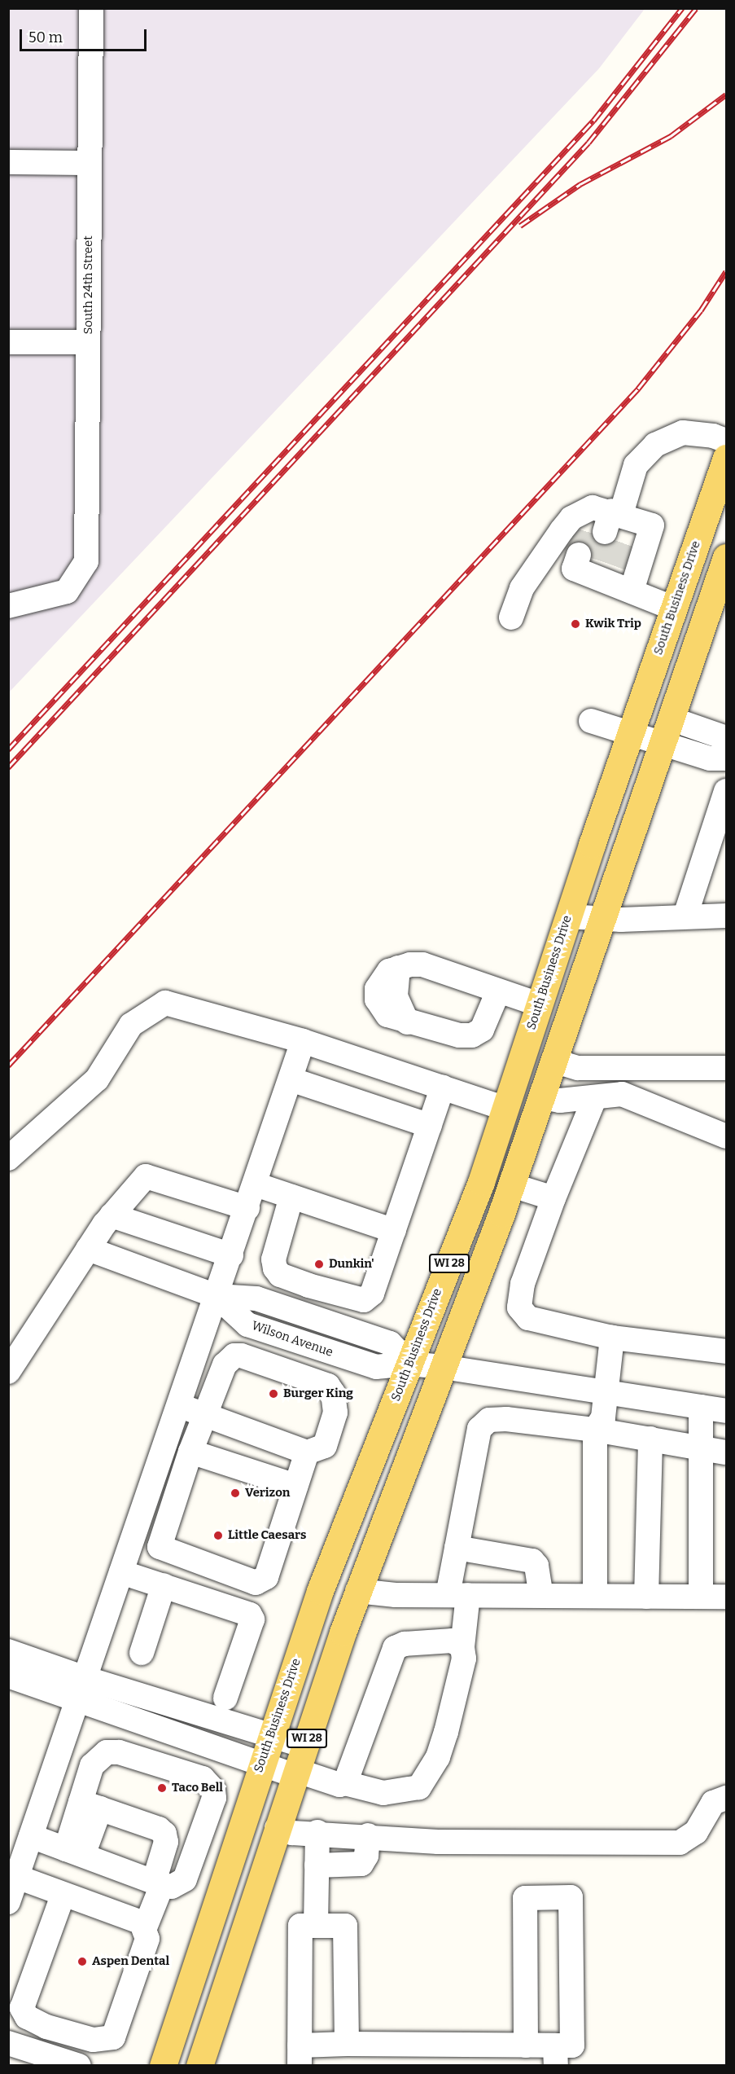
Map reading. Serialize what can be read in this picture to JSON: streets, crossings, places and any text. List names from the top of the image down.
{
  "streets": {
    "main road": ["South Business Drive", "WI 28"],
    "street": ["South 24th Street", "Wilson Avenue"]
  },
  "crossings": [
    ["South Business Drive", "Wilson Avenue"],
    ["WI 28", "Wilson Avenue"]
  ],
  "places": [
    "Kwik Trip",
    "Dunkin'",
    "Burger King",
    "Verizon",
    "Little Caesars",
    "Taco Bell",
    "Aspen Dental"
  ],
  "scale_bar": "50 m"
}
